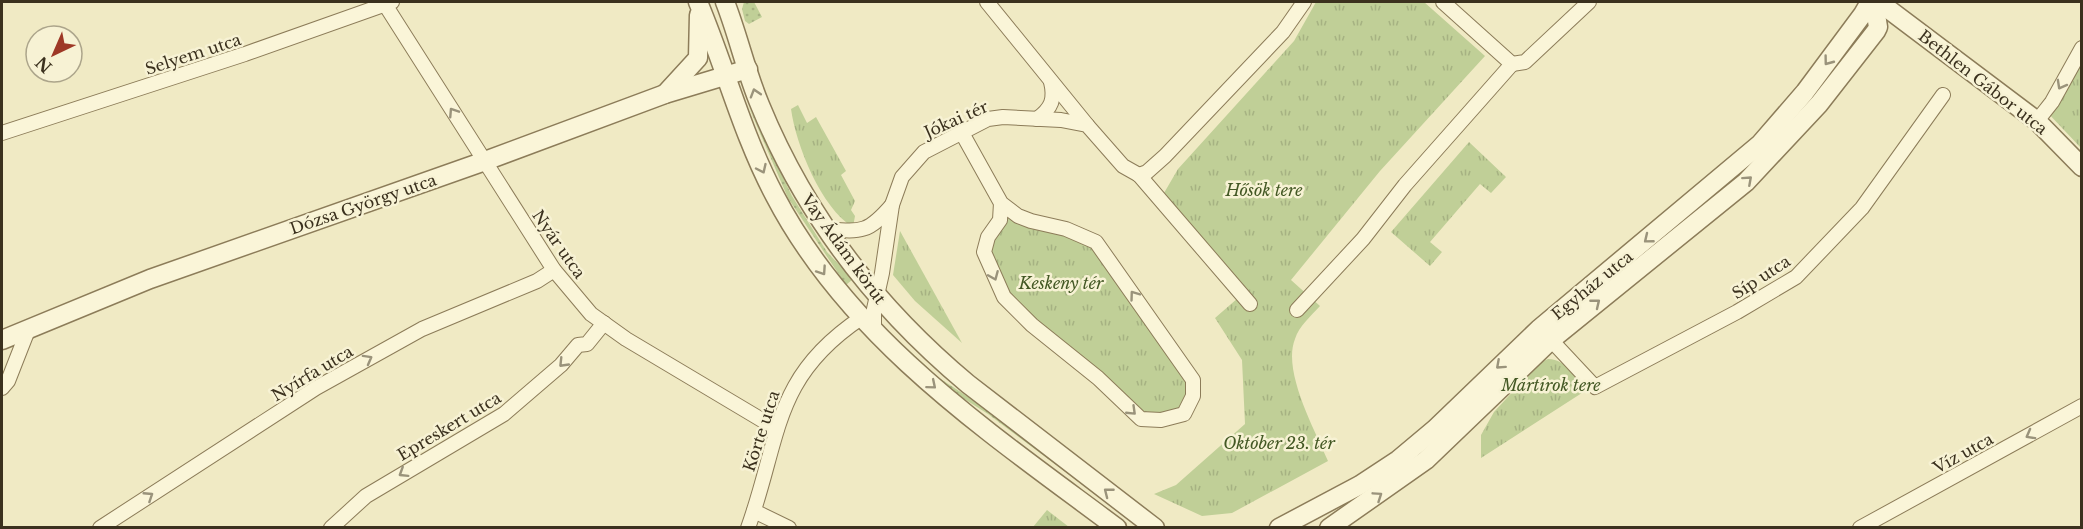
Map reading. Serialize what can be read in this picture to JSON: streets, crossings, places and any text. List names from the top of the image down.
{
  "streets": {
    "street": [
      "Selyem utca",
      "Bethlen Gábor utca",
      "Jókai tér",
      "Dózsa György utca",
      "Nyár utca",
      "Vay Ádám körút",
      "Síp utca",
      "Egyház utca",
      "Nyírfa utca",
      "Epreskert utca",
      "Körte utca",
      "Víz utca"
    ]
  },
  "crossings": [
    ["Selyem utca", "Nyár utca"],
    ["Jókai tér", "Vay Ádám körút"],
    ["Jókai tér", "Körte utca"],
    ["Dózsa György utca", "Nyár utca"],
    ["Dózsa György utca", "Vay Ádám körút"],
    ["Nyár utca", "Nyírfa utca"],
    ["Nyár utca", "Epreskert utca"],
    ["Nyár utca", "Körte utca"],
    ["Vay Ádám körút", "Körte utca"],
    ["Síp utca", "Egyház utca"]
  ],
  "one_way": ["Nyírfa utca", "Epreskert utca", "Víz utca"],
  "parks": [
    "Hősök tere",
    "Keskeny tér",
    "Mártírok tere",
    "Október 23. tér"
  ],
  "north": "bottom left"
}
